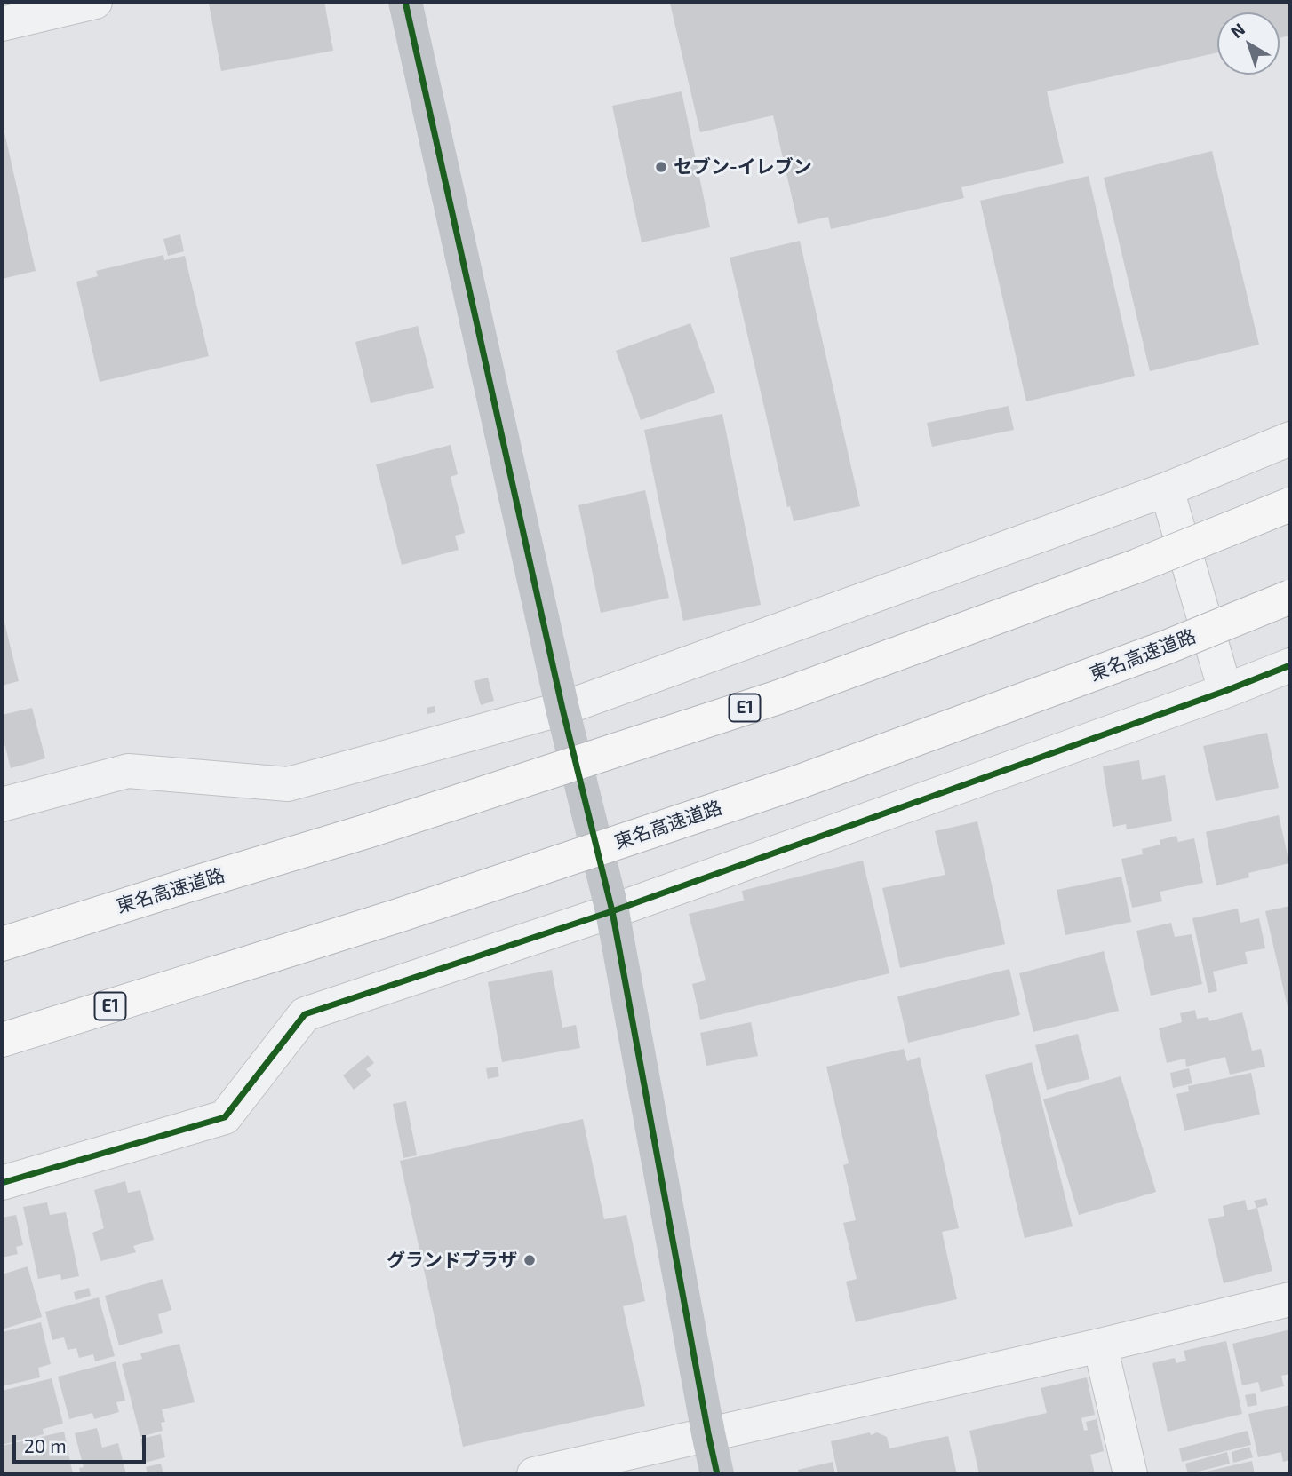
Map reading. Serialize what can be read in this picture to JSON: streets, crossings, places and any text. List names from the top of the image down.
{
  "streets": {
    "highway": ["東名高速道路", "E1"]
  },
  "places": ["セブン-イレブン", "グランドプラザ"],
  "scale_bar": "20 m",
  "north": "top left"
}
